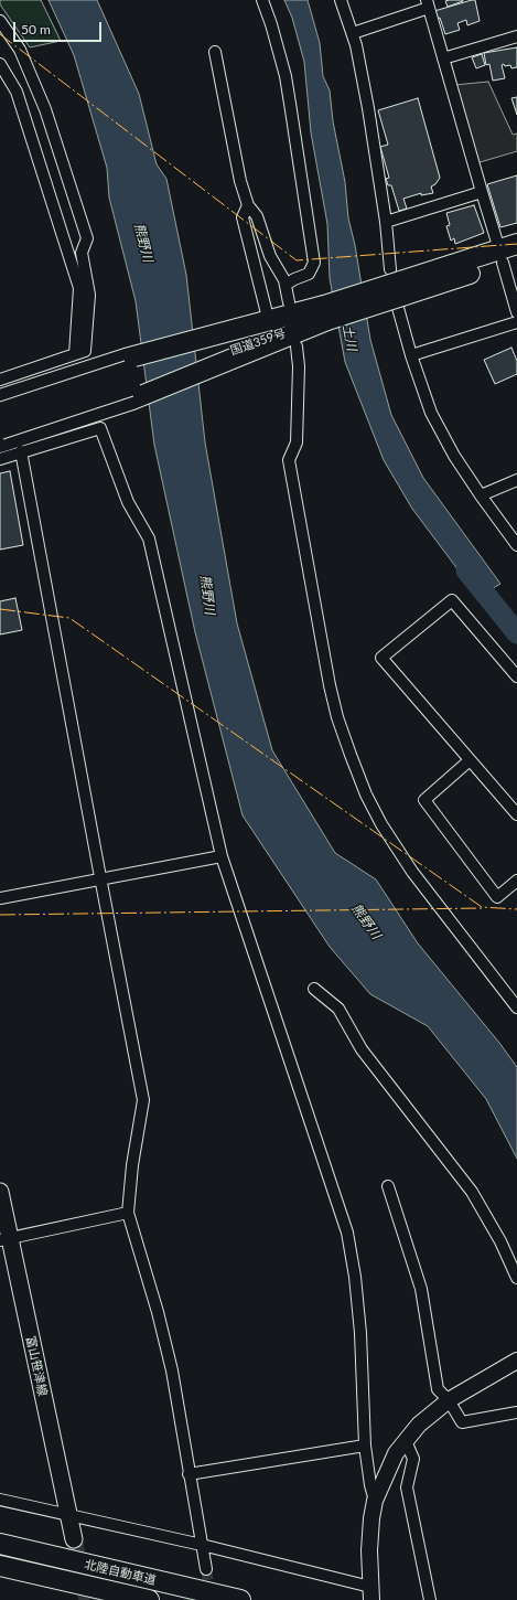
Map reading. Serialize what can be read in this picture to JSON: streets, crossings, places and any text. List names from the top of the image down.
{
  "streets": {
    "highway": ["国道359号", "北陸自動車道"],
    "main road": ["富山笹津線"]
  },
  "water": ["熊野川", "土川"],
  "scale_bar": "50 m"
}
